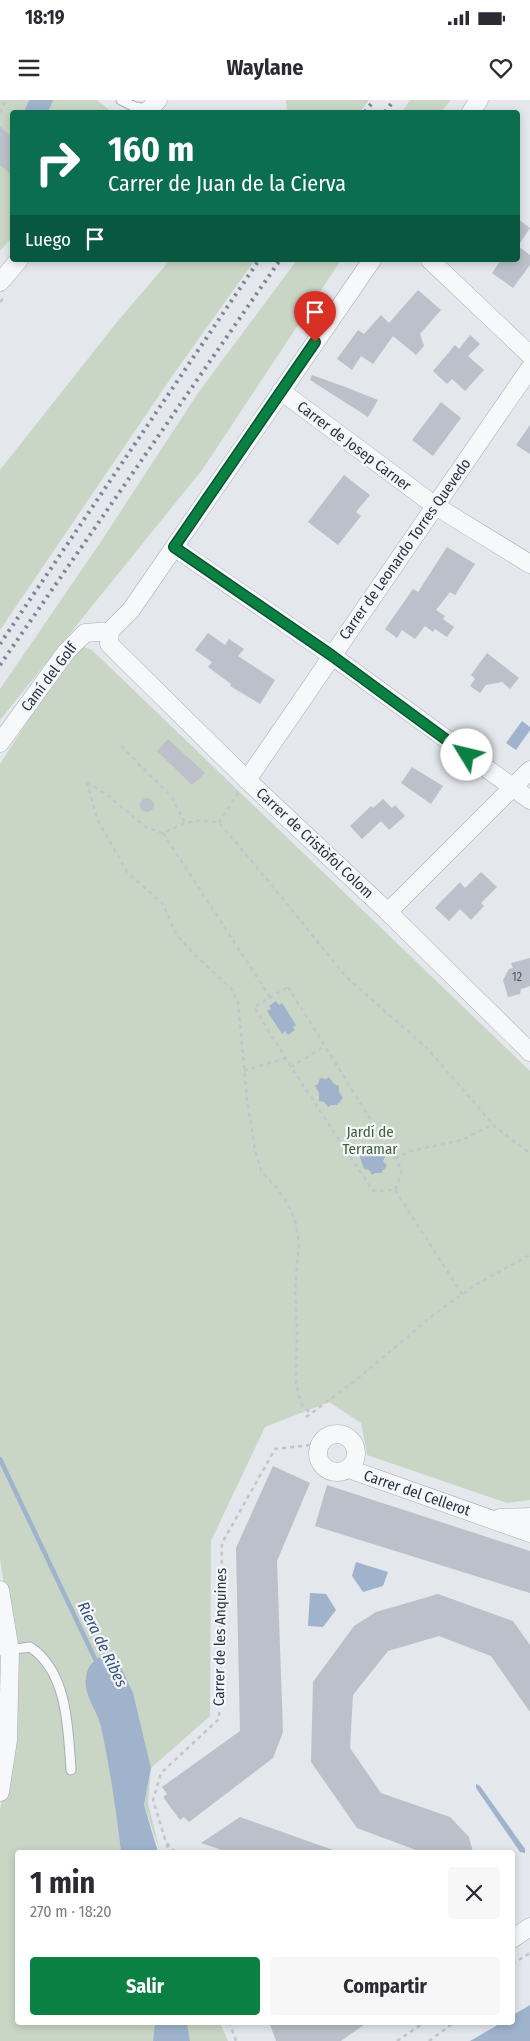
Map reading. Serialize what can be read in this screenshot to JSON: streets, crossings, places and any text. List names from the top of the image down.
{
  "streets": {
    "street": [
      "Carrer de Josep Carner",
      "Carrer de Leonardo Torres Quevedo",
      "Camí del Golf",
      "Carrer de Cristòfol Colom",
      "Carrer del Cellerot"
    ],
    "path": ["Carrer de les Anquines"]
  },
  "crossings": [
    ["Carrer de Josep Carner", "Carrer de Leonardo Torres Quevedo"],
    ["Carrer de Leonardo Torres Quevedo", "Carrer de Cristòfol Colom"],
    ["Camí del Golf", "Carrer de Cristòfol Colom"],
    ["Carrer del Cellerot", "Carrer de les Anquines"]
  ],
  "water": ["Riera de Ribes"],
  "parks": ["Jardí de Terramar"],
  "house_numbers": ["12"],
  "page": {
    "status": "18:19",
    "header": "Waylane",
    "turn": ["160 m", "Carrer de Juan de la Cierva"],
    "then": "Luego",
    "heading": ["1 min", "270 m · 18:20"],
    "buttons": ["Salir", "Compartir"]
  }
}
